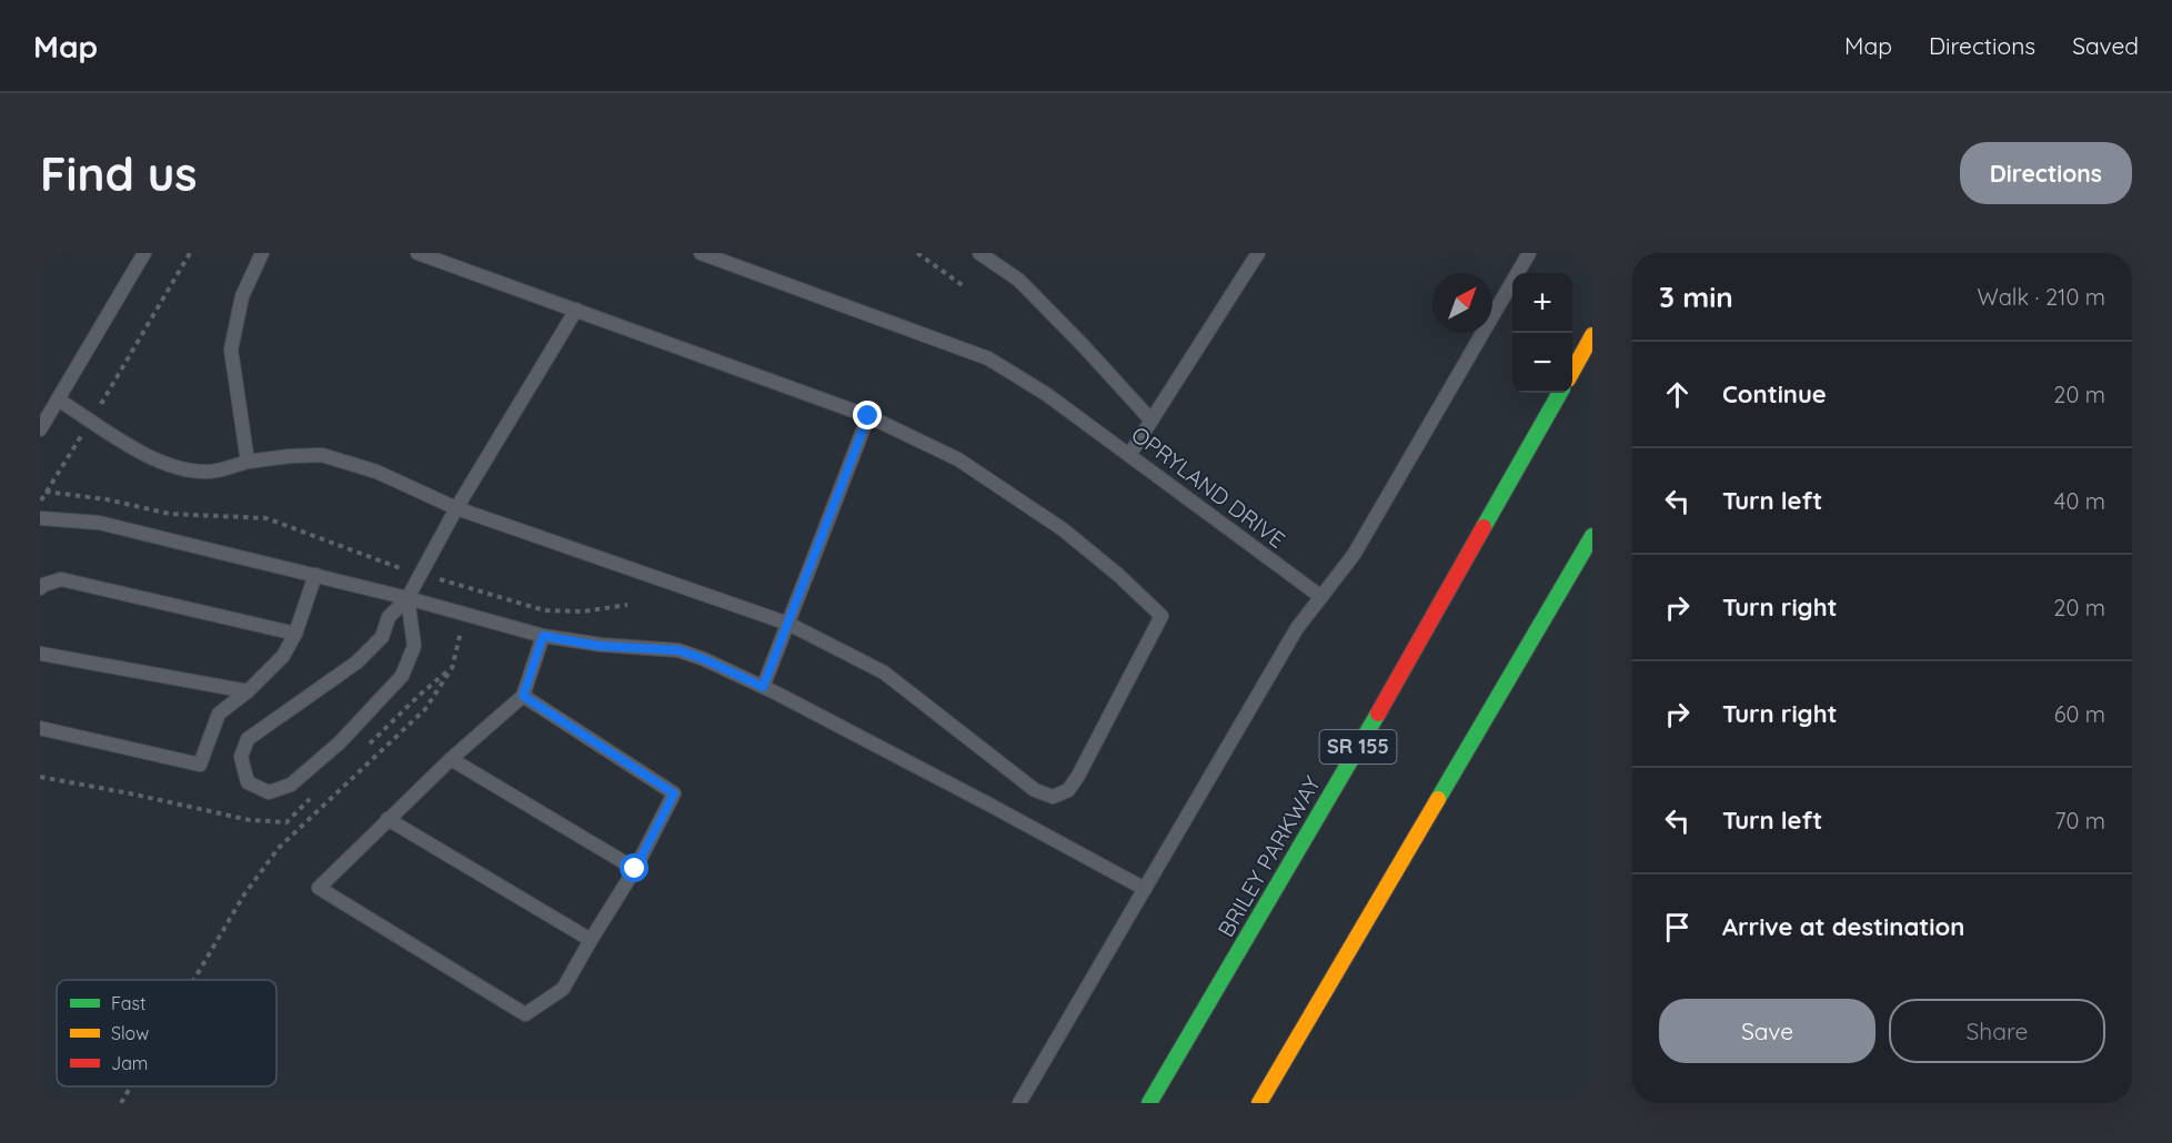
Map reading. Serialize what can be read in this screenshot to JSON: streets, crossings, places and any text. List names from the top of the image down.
{
  "streets": {
    "highway": ["SR 155", "BRILEY PARKWAY"],
    "lane": ["OPRYLAND DRIVE"]
  },
  "legend": ["Fast", "Slow", "Jam"],
  "north": "top right",
  "page": {
    "header": "Map",
    "nav": ["Map", "Directions", "Saved"],
    "buttons": [
      "Directions",
      ["Save", "Share"]
    ],
    "title": "Find us",
    "heading": ["3 min", "Walk · 210 m"],
    "map_buttons": ["+", "−"],
    "list": [
      ["Continue", "20 m"],
      ["Turn left", "40 m"],
      ["Turn right", "20 m"],
      ["Turn right", "60 m"],
      ["Turn left", "70 m"],
      "Arrive at destination"
    ]
  }
}
